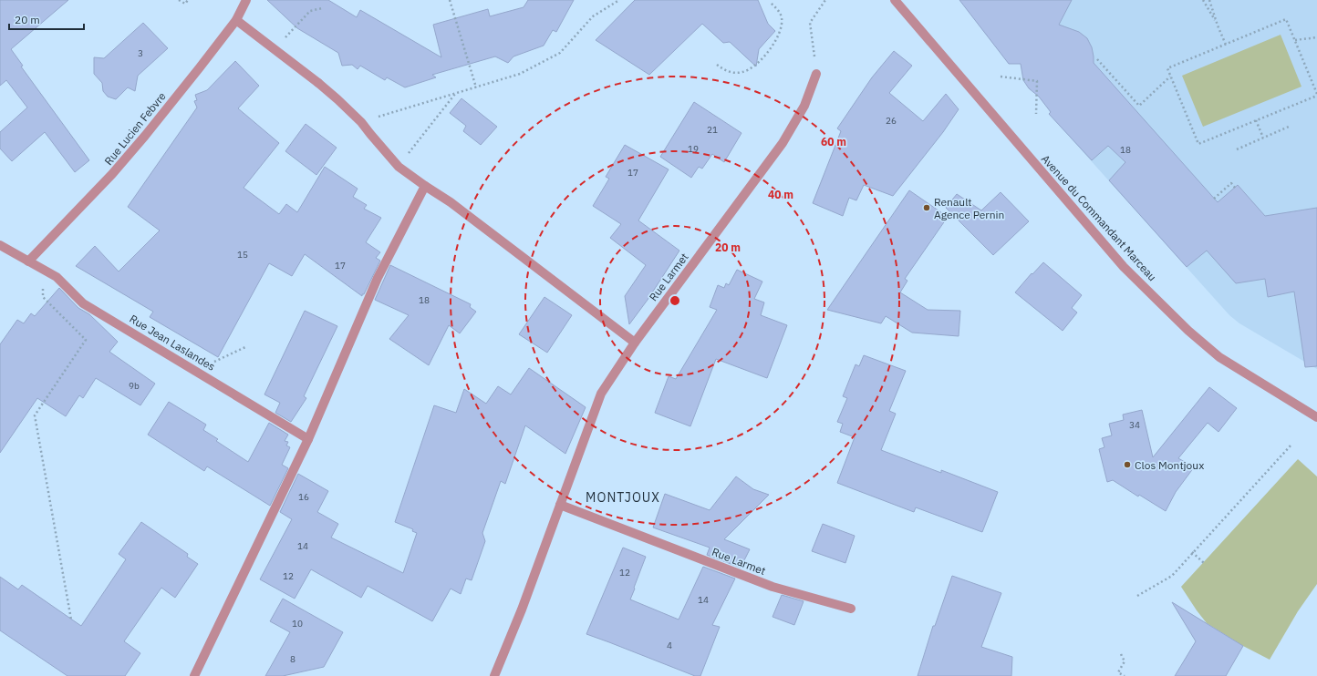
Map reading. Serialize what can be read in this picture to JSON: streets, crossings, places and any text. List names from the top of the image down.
{
  "streets": {
    "street": [
      "Rue Lucien Febvre",
      "Avenue du Commandant Marceau",
      "Rue Larmet",
      "Rue Jean Laslandes"
    ]
  },
  "crossings": [
    ["Rue Lucien Febvre", "Rue Jean Laslandes"]
  ],
  "districts": ["MONTJOUX"],
  "places": ["Renault Agence Pernin", "Clos Montjoux"],
  "house_numbers": [
    "3",
    "26",
    "21",
    "19",
    "18",
    "17",
    "15",
    "17",
    "18",
    "9b",
    "34",
    "16",
    "14",
    "12",
    "12",
    "14",
    "10",
    "4",
    "8"
  ],
  "scale_bar": "20 m",
  "rings": ["60 m", "40 m", "20 m"]
}
